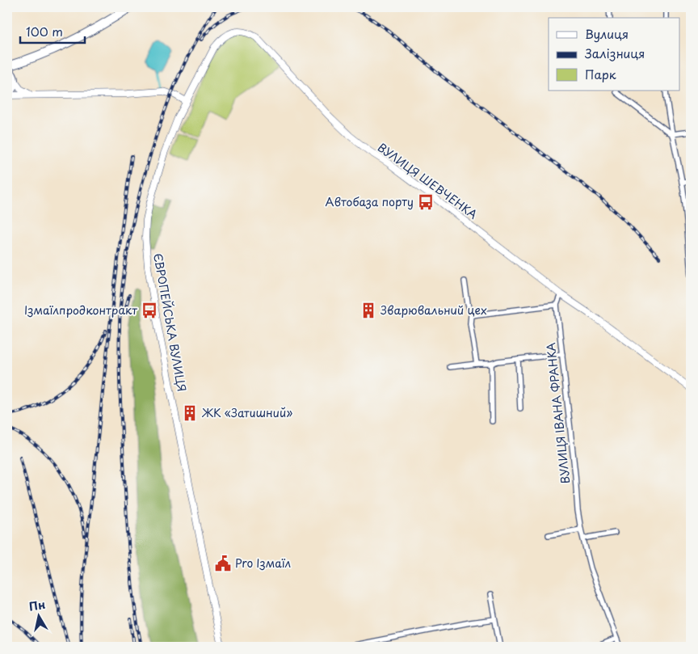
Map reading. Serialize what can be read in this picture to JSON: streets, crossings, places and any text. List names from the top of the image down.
{
  "streets": {
    "main road": ["ВУЛИЦЯ ШЕВЧЕНКА", "ЄВРОПЕЙСЬКА ВУЛИЦЯ"],
    "street": ["ВУЛИЦЯ ІВАНА ФРАНКА"]
  },
  "crossings": [
    ["ВУЛИЦЯ ШЕВЧЕНКА", "ЄВРОПЕЙСЬКА ВУЛИЦЯ"],
    ["ВУЛИЦЯ ШЕВЧЕНКА", "ВУЛИЦЯ ІВАНА ФРАНКА"]
  ],
  "places": {
    "bus stop": ["Автобаза порту", "Ізмаїлпродконтракт"],
    "building": ["Зварювальний цех", "ЖК «Затишний»"],
    "public building": ["Pro Ізмаїл"]
  },
  "legend": ["Вулиця", "Залізниця", "Парк"],
  "scale_bar": "100 m",
  "north": "top"
}
